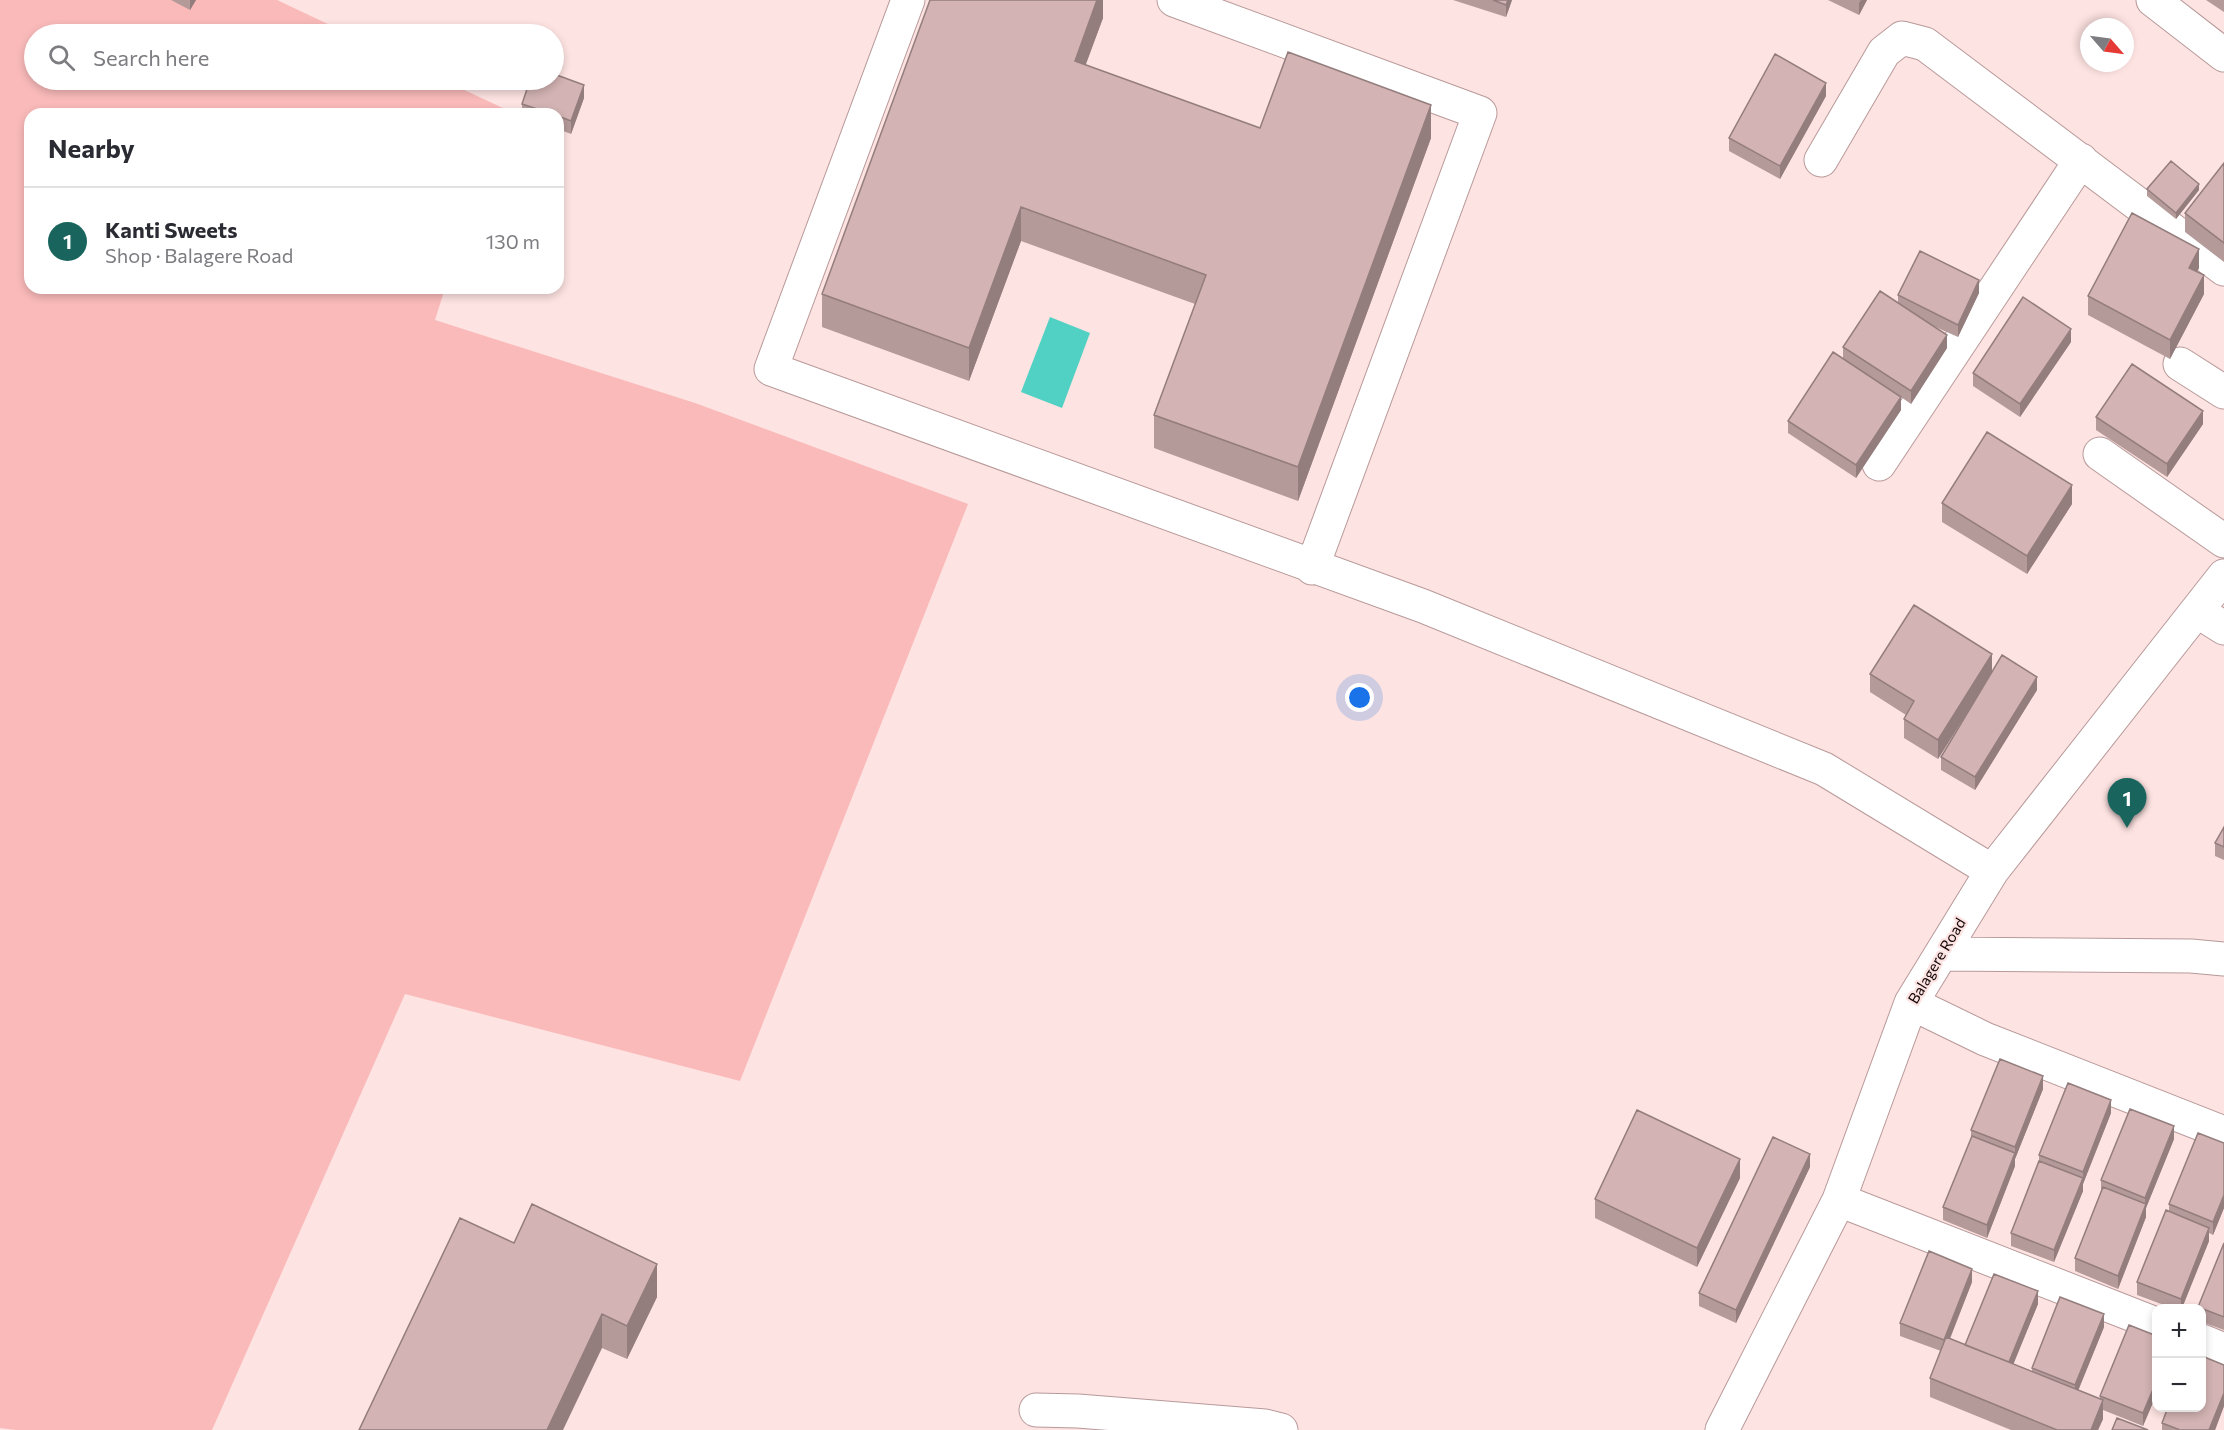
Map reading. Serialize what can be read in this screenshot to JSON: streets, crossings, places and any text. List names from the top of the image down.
{
  "streets": {
    "street": ["Balagere Road"]
  },
  "north": "bottom right",
  "page": {
    "search": "Search here",
    "heading": "Nearby",
    "list": [
      {
        "mark": "1",
        "name": "Kanti Sweets",
        "note": "Shop · Balagere Road",
        "value": "130 m"
      }
    ],
    "pins": "1",
    "map_buttons": ["+", "−"]
  }
}
